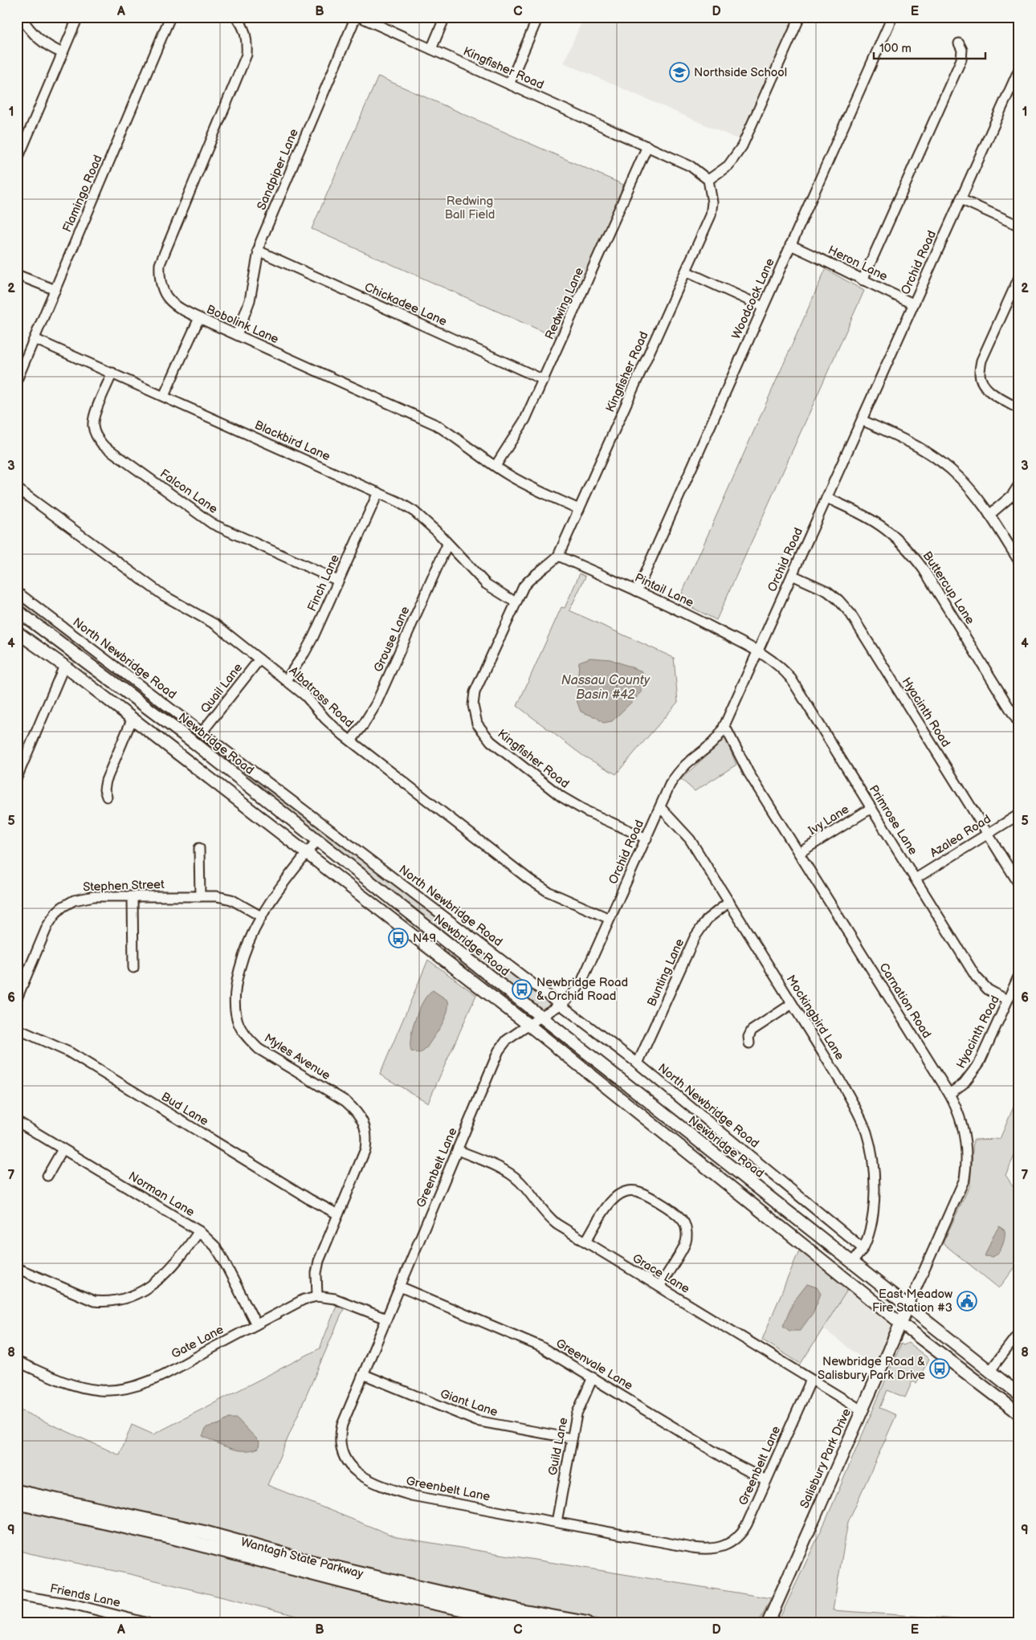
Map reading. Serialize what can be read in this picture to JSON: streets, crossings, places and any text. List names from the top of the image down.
{
  "streets": {
    "highway": ["Wantagh State Parkway"],
    "main road": ["Newbridge Road", "Salisbury Park Drive"],
    "street": [
      "Kingfisher Road",
      "Sandpiper Lane",
      "Flamingo Road",
      "Orchid Road",
      "Heron Lane",
      "Woodcock Lane",
      "Redwing Lane",
      "Chickadee Lane",
      "Bobolink Lane",
      "Blackbird Lane",
      "Falcon Lane",
      "Finch Lane",
      "Buttercup Lane",
      "Pintail Lane",
      "Grouse Lane",
      "North Newbridge Road",
      "Quail Lane",
      "Albatross Road",
      "Hyacinth Road",
      "Ivy Lane",
      "Primrose Lane",
      "Azalea Road",
      "Stephen Street",
      "Bunting Lane",
      "Carnation Road",
      "Mockingbird Lane",
      "Myles Avenue",
      "Bud Lane",
      "Greenbelt Lane",
      "Norman Lane",
      "Grace Lane",
      "Gate Lane",
      "Greenvale Lane",
      "Giant Lane",
      "Guild Lane",
      "Friends Lane"
    ]
  },
  "crossings": [
    ["Kingfisher Road", "Orchid Road"],
    ["Kingfisher Road", "Redwing Lane"],
    ["Kingfisher Road", "Bobolink Lane"],
    ["Kingfisher Road", "Blackbird Lane"],
    ["Kingfisher Road", "Pintail Lane"],
    ["Sandpiper Lane", "Chickadee Lane"],
    ["Sandpiper Lane", "Bobolink Lane"],
    ["Flamingo Road", "Blackbird Lane"],
    ["Orchid Road", "Heron Lane"],
    ["Orchid Road", "Buttercup Lane"],
    ["Orchid Road", "Pintail Lane"],
    ["Orchid Road", "North Newbridge Road"],
    ["Orchid Road", "Albatross Road"],
    ["Orchid Road", "Hyacinth Road"],
    ["Orchid Road", "Newbridge Road"],
    ["Orchid Road", "Primrose Lane"],
    ["Orchid Road", "Carnation Road"],
    ["Orchid Road", "Mockingbird Lane"],
    ["Orchid Road", "Greenbelt Lane"],
    ["Heron Lane", "Woodcock Lane"],
    ["Woodcock Lane", "Pintail Lane"],
    ["Redwing Lane", "Chickadee Lane"],
    ["Redwing Lane", "Bobolink Lane"],
    ["Blackbird Lane", "Falcon Lane"],
    ["Blackbird Lane", "Finch Lane"],
    ["Blackbird Lane", "Grouse Lane"],
    ["Falcon Lane", "Finch Lane"],
    ["Finch Lane", "Albatross Road"],
    ["Pintail Lane", "Primrose Lane"],
    ["Grouse Lane", "Albatross Road"],
    ["North Newbridge Road", "Quail Lane"],
    ["North Newbridge Road", "Bunting Lane"],
    ["North Newbridge Road", "Mockingbird Lane"],
    ["Quail Lane", "Albatross Road"],
    ["Hyacinth Road", "Primrose Lane"],
    ["Hyacinth Road", "Azalea Road"],
    ["Hyacinth Road", "Carnation Road"],
    ["Newbridge Road", "Carnation Road"],
    ["Newbridge Road", "Mockingbird Lane"],
    ["Newbridge Road", "Myles Avenue"],
    ["Newbridge Road", "Salisbury Park Drive"],
    ["Ivy Lane", "Primrose Lane"],
    ["Ivy Lane", "Carnation Road"],
    ["Primrose Lane", "Azalea Road"],
    ["Stephen Street", "Myles Avenue"],
    ["Bunting Lane", "Mockingbird Lane"],
    ["Carnation Road", "Salisbury Park Drive"],
    ["Myles Avenue", "Bud Lane"],
    ["Myles Avenue", "Gate Lane"],
    ["Greenbelt Lane", "Grace Lane"],
    ["Greenbelt Lane", "Gate Lane"],
    ["Greenbelt Lane", "Greenvale Lane"],
    ["Greenbelt Lane", "Giant Lane"],
    ["Greenbelt Lane", "Guild Lane"],
    ["Norman Lane", "Gate Lane"],
    ["Grace Lane", "Salisbury Park Drive"],
    ["Greenvale Lane", "Guild Lane"],
    ["Giant Lane", "Guild Lane"]
  ],
  "water": ["Nassau County Basin #42"],
  "parks": ["Redwing Ball Field"],
  "places": {
    "school or university": ["Northside School"],
    "bus stop": ["N49", "Newbridge Road & Orchid Road", "Newbridge Road & Salisbury Park Drive"],
    "public building": ["East Meadow Fire Station #3"]
  },
  "scale_bar": "100 m",
  "grid": {
    "columns": [
      "A",
      "B",
      "C",
      "D",
      "E"
    ],
    "rows": [
      "1",
      "2",
      "3",
      "4",
      "5",
      "6",
      "7",
      "8",
      "9"
    ]
  }
}
